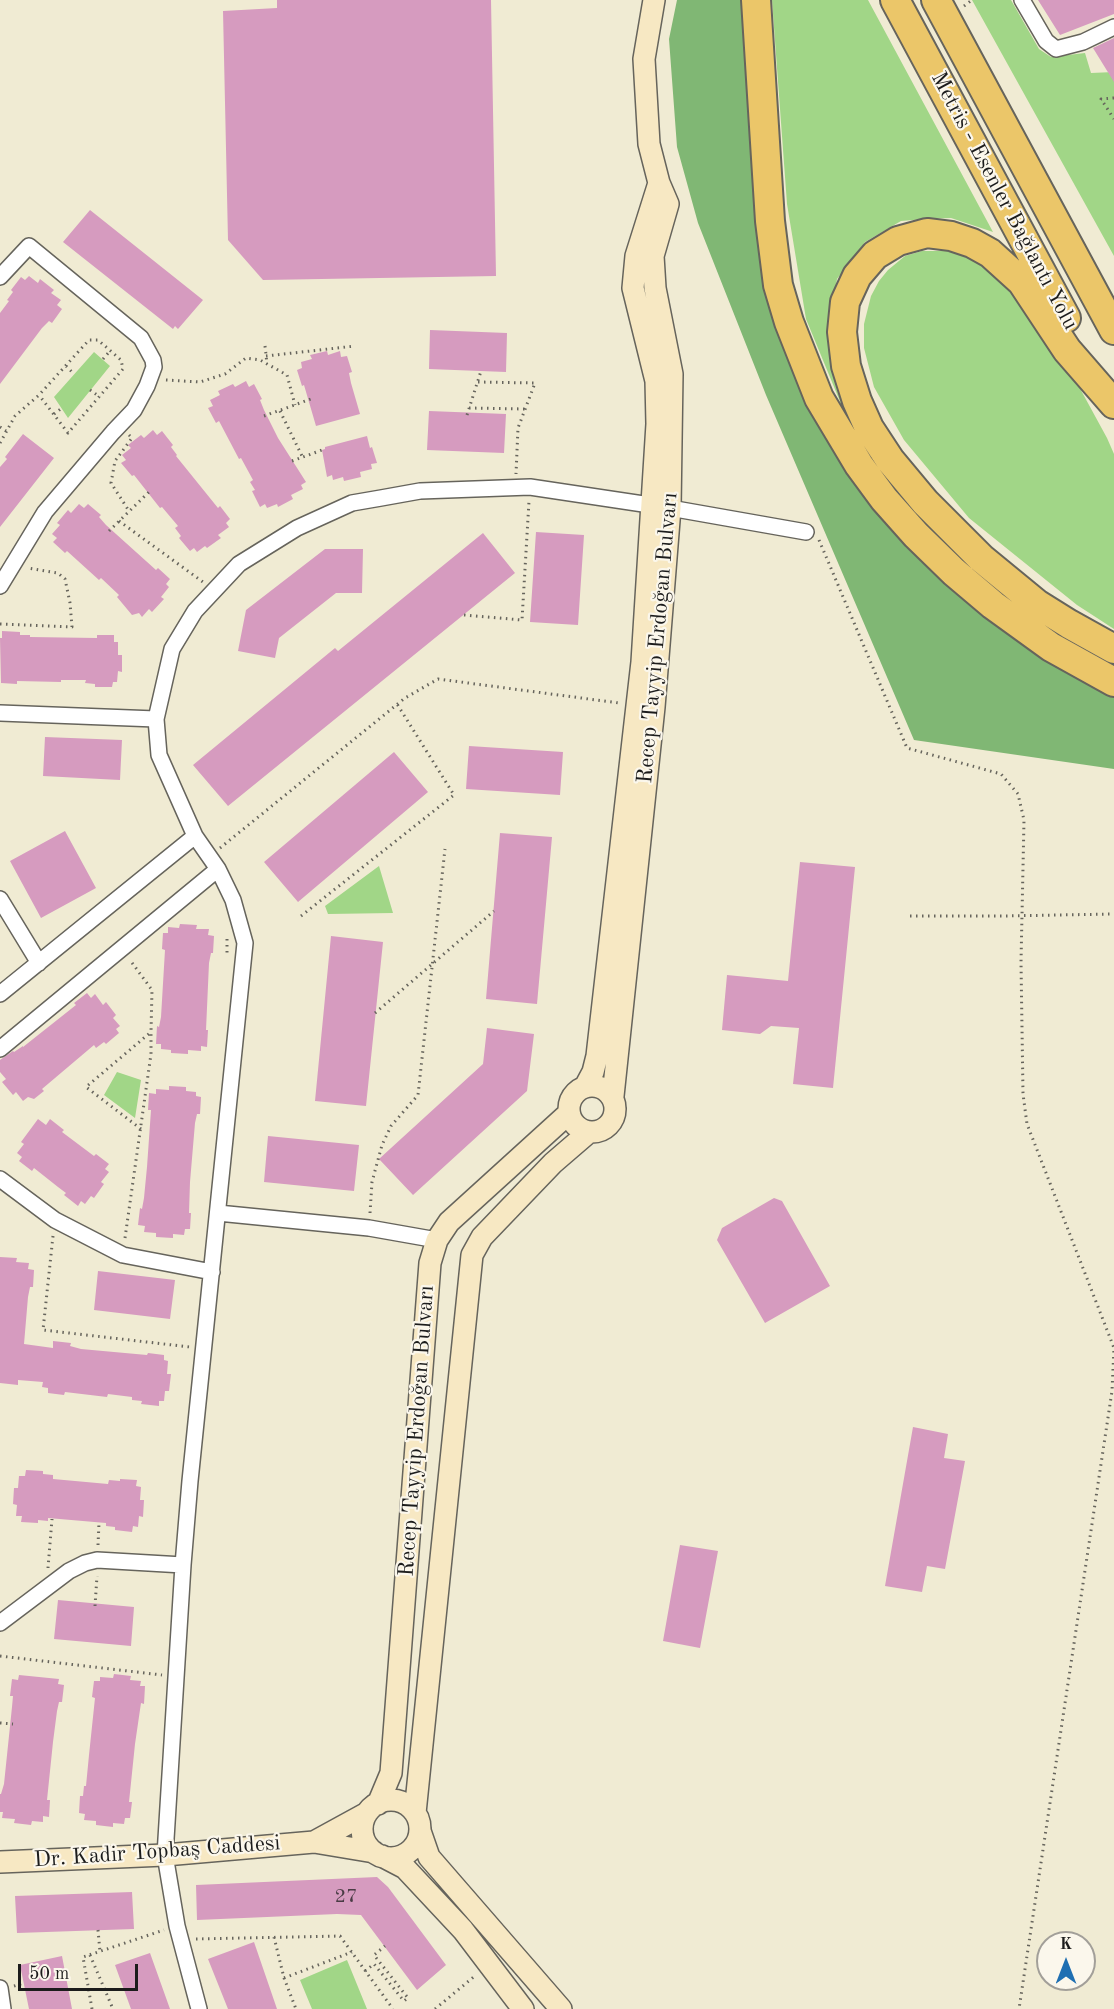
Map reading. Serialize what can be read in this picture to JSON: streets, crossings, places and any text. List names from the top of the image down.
{
  "streets": {
    "highway": ["Metris - Esenler Bağlantı Yolu"],
    "street": ["Recep Tayyip Erdoğan Bulvarı", "Dr. Kadir Topbaş Caddesi"]
  },
  "house_numbers": ["27"],
  "scale_bar": "50 m",
  "north": "top"
}
